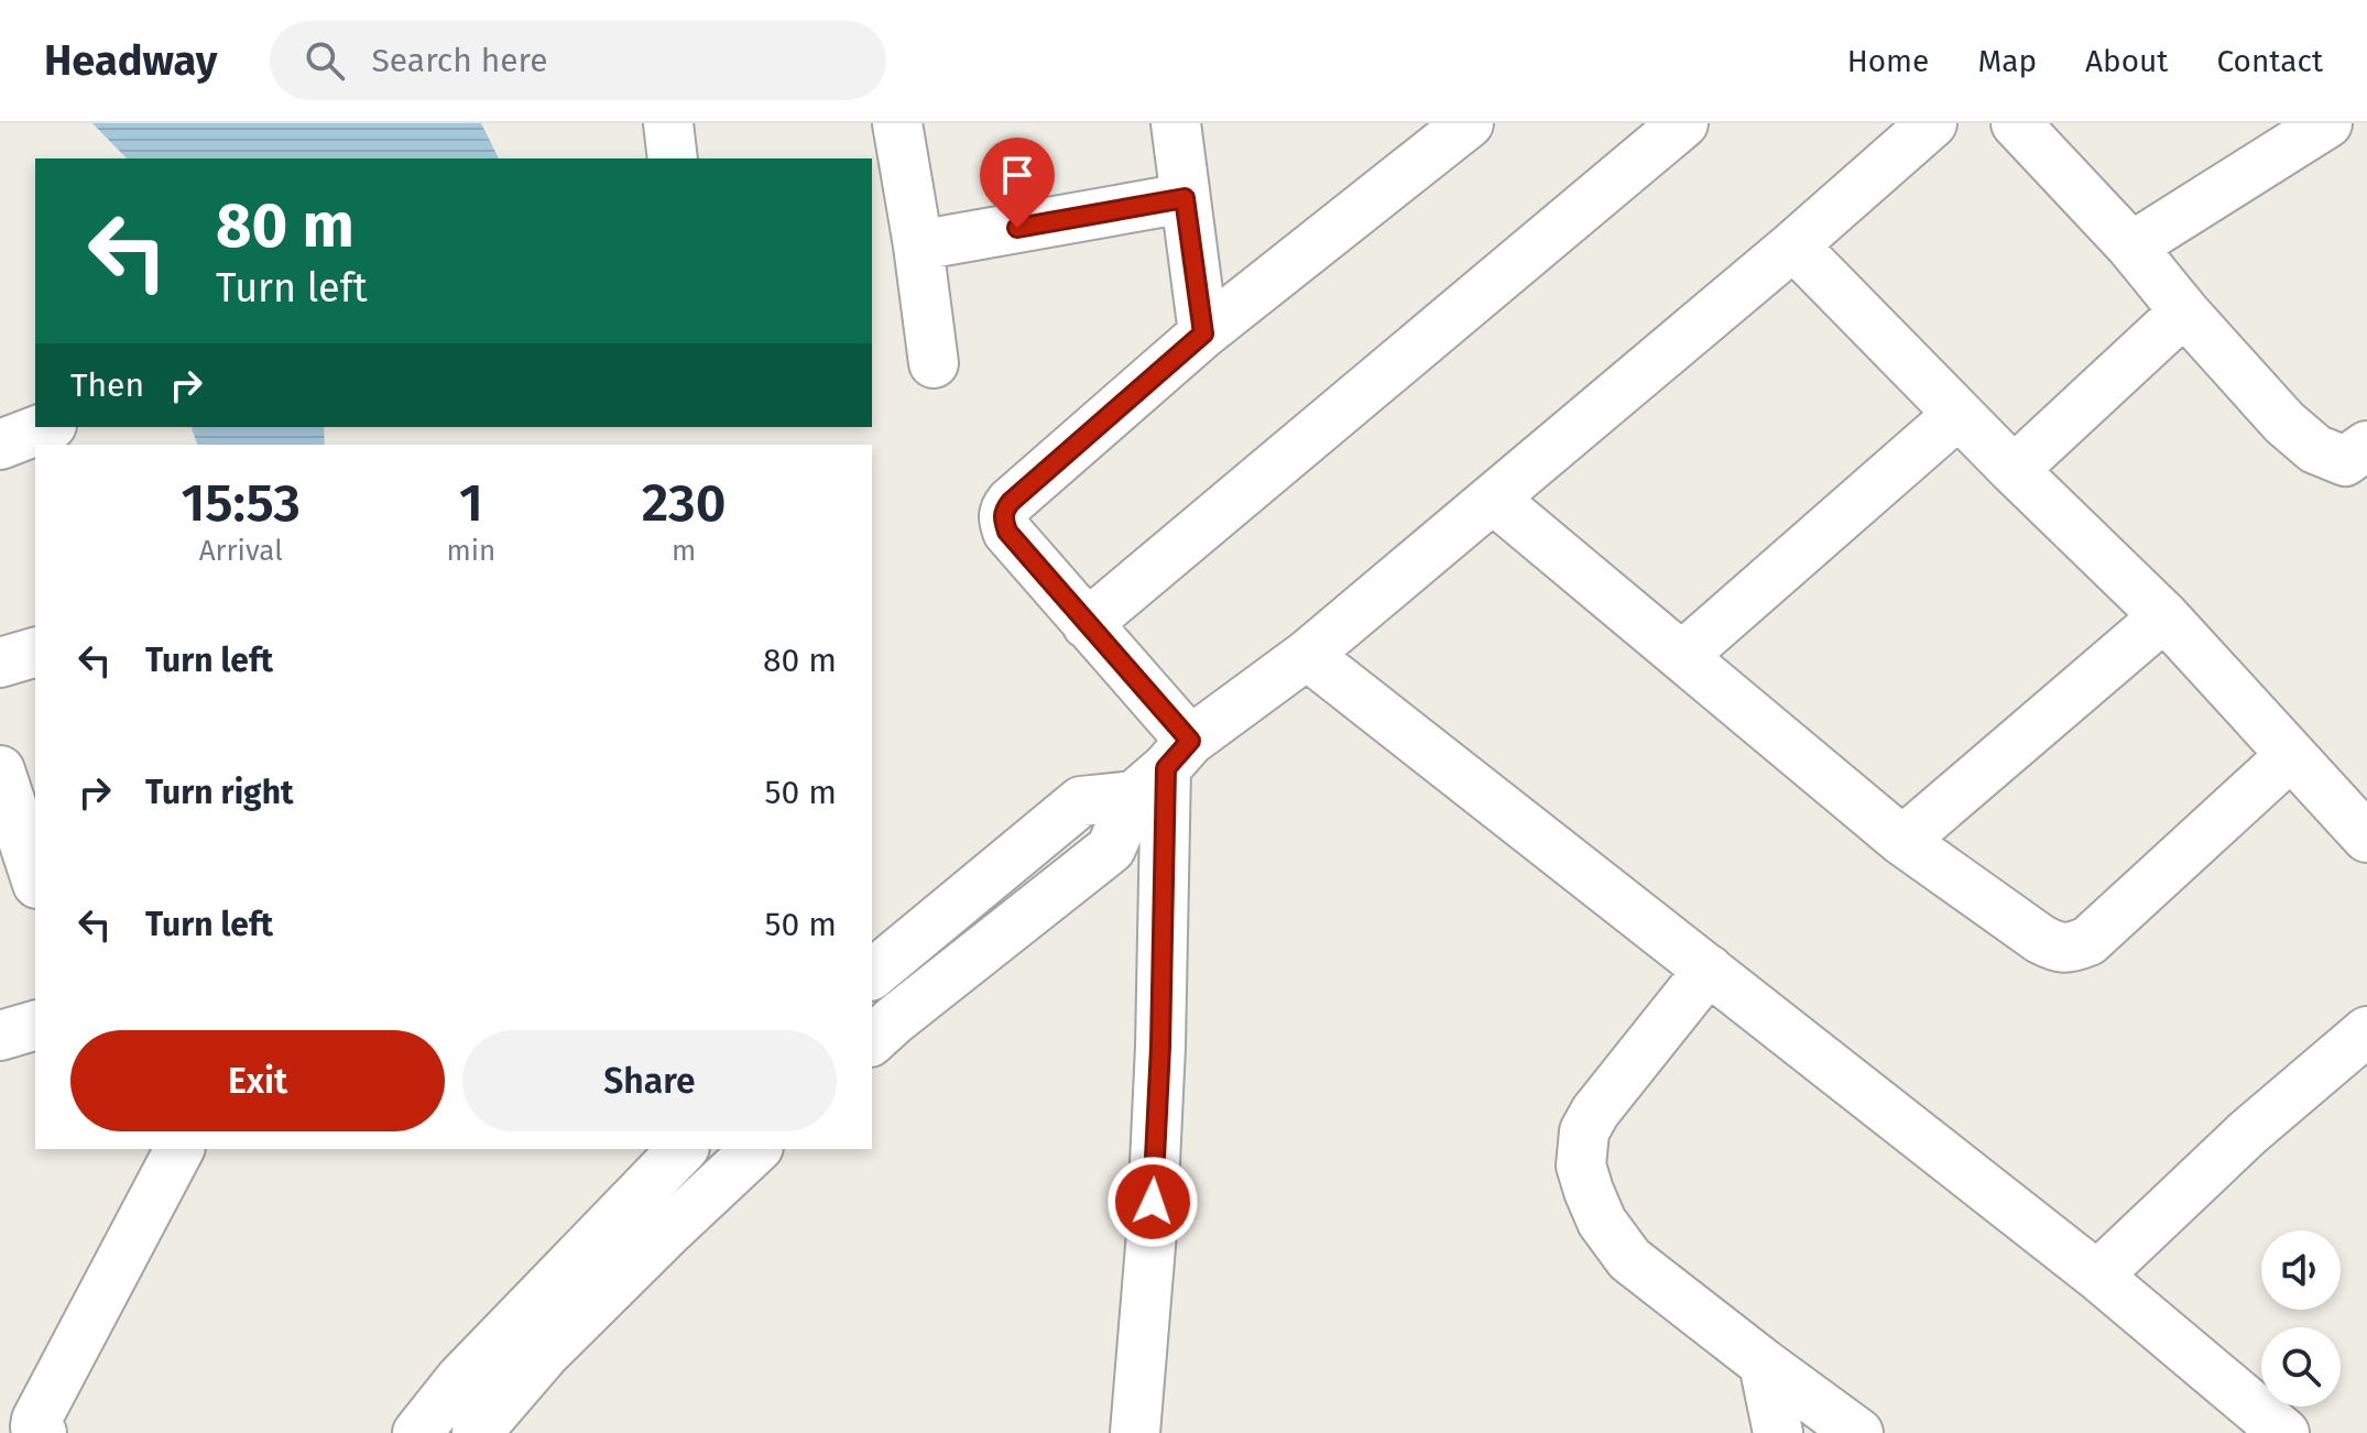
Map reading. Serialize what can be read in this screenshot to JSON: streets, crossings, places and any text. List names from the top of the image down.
{
  "page": {
    "header": "Headway",
    "search": "Search here",
    "nav": [
      "Home",
      "Map",
      "About",
      "Contact"
    ],
    "turn": ["80 m", "Turn left"],
    "then": "Then",
    "eta": [
      "15:53",
      "Arrival",
      "1",
      "min",
      "230",
      "m"
    ],
    "list": [
      {
        "name": "Turn left",
        "value": "80 m"
      },
      {
        "name": "Turn right",
        "value": "50 m"
      },
      {
        "name": "Turn left",
        "value": "50 m"
      }
    ],
    "buttons": ["Exit", "Share"]
  }
}
